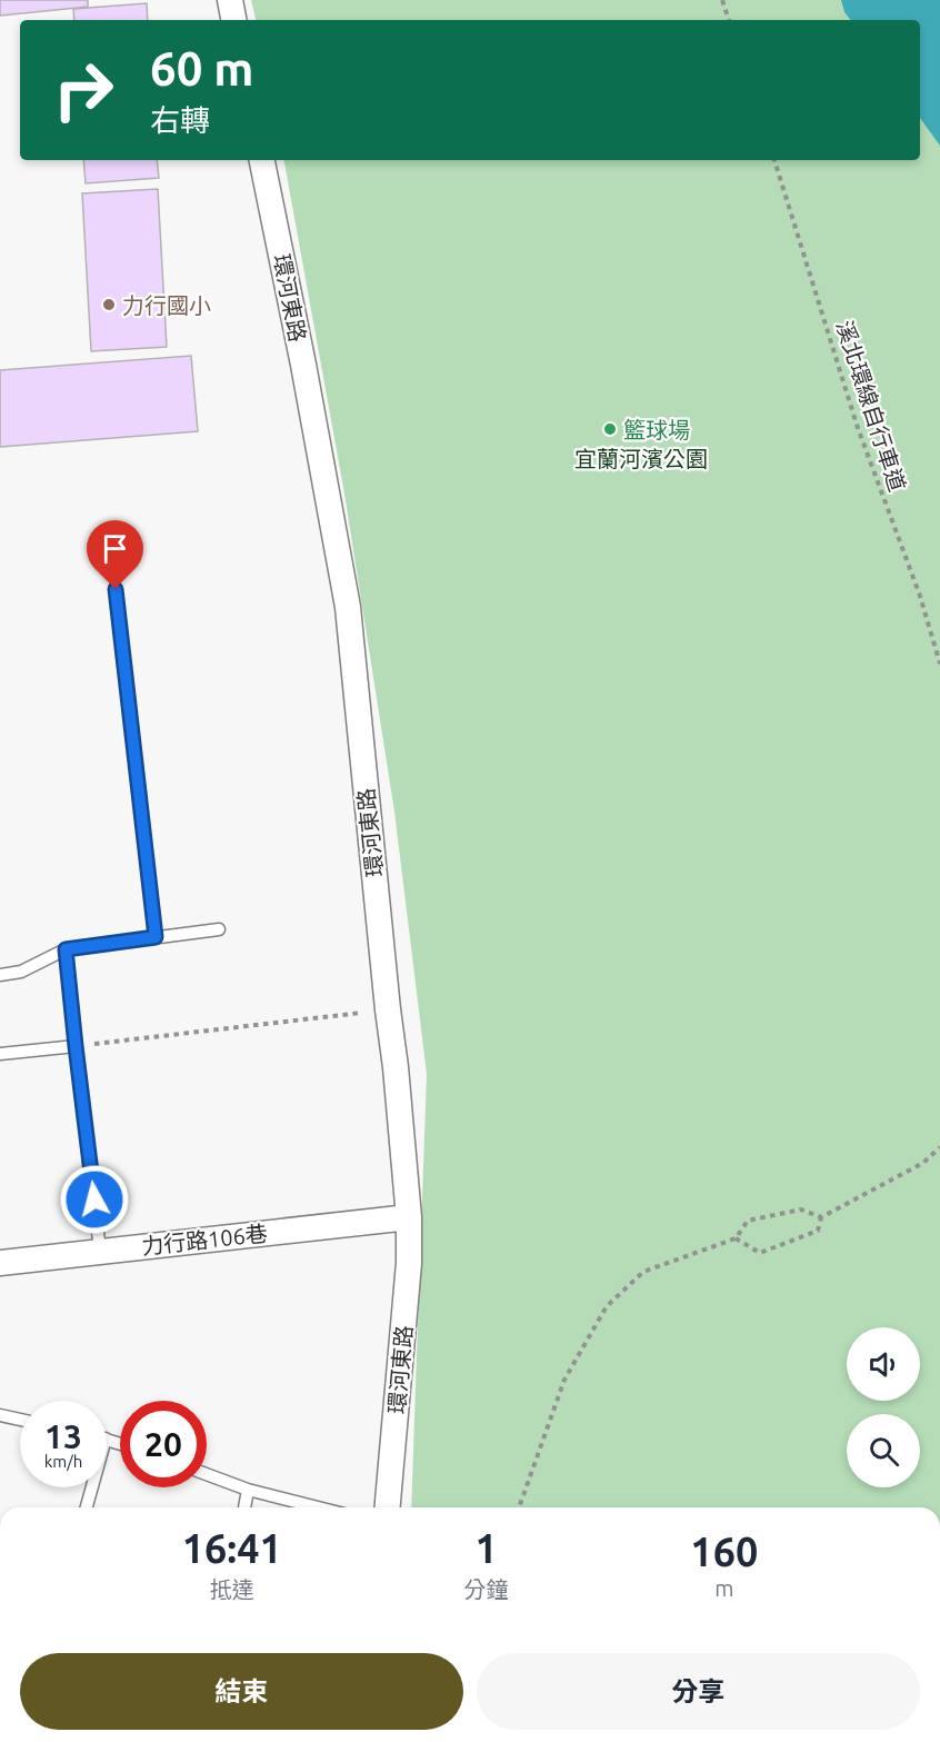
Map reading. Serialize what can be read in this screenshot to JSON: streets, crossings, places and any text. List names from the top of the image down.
{
  "streets": {
    "street": ["環河東路", "力行路106巷"],
    "path": ["溪北環線自行車道"]
  },
  "crossings": [
    ["環河東路", "力行路106巷"]
  ],
  "parks": ["宜蘭河濱公園"],
  "places": ["力行國小", "籃球場"],
  "page": {
    "turn": ["60 m", "右轉"],
    "speed": "13 km/h",
    "limit": "20",
    "eta": [
      "16:41",
      "抵達",
      "1",
      "分鐘",
      "160",
      "m"
    ],
    "buttons": ["結束", "分享"]
  }
}
